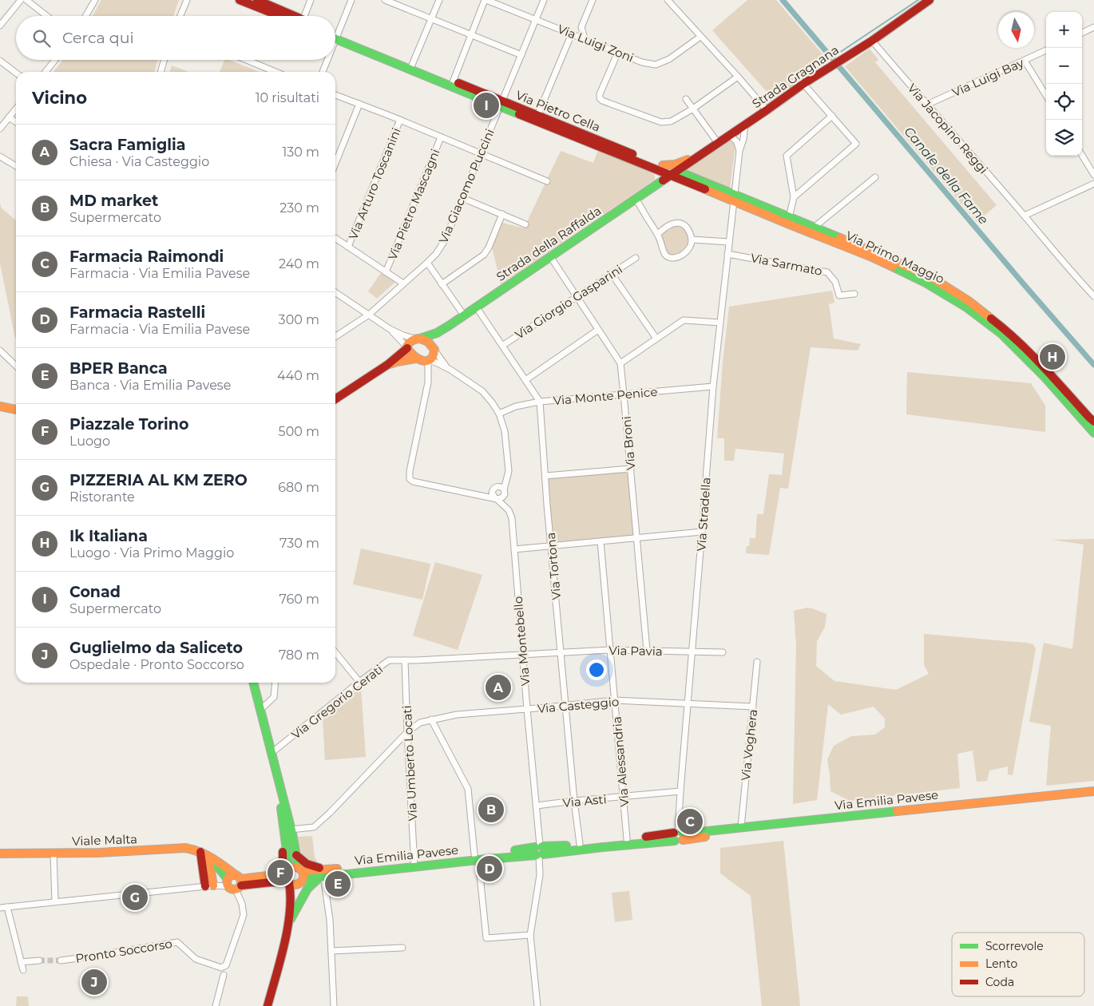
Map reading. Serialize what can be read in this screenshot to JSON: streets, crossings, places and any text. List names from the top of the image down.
{
  "streets": {
    "main road": [
      "Strada Gragnana",
      "Via Pietro Cella",
      "Strada della Raffalda",
      "Via Primo Maggio",
      "Via Emilia Pavese",
      "Viale Malta"
    ],
    "street": [
      "Via Luigi Zoni",
      "Via Luigi Bay",
      "Via Jacopino Reggi",
      "Via Arturo Toscanini",
      "Via Giacomo Puccini",
      "Via Pietro Mascagni",
      "Via Sarmato",
      "Via Giorgio Gasparini",
      "Via Monte Penice",
      "Via Broni",
      "Via Stradella",
      "Via Tortona",
      "Via Montebello",
      "Via Pavia",
      "Via Gregorio Cerati",
      "Via Casteggio",
      "Via Voghera",
      "Via Alessandria",
      "Via Umberto Locati",
      "Via Asti",
      "Pronto Soccorso"
    ]
  },
  "crossings": [
    ["Via Luigi Zoni", "Via Giacomo Puccini"],
    ["Strada Gragnana", "Via Pietro Cella"],
    ["Strada Gragnana", "Via Jacopino Reggi"],
    ["Strada Gragnana", "Strada della Raffalda"],
    ["Strada Gragnana", "Via Stradella"],
    ["Via Luigi Bay", "Via Jacopino Reggi"],
    ["Via Pietro Cella", "Via Giacomo Puccini"],
    ["Via Pietro Cella", "Strada della Raffalda"],
    ["Via Pietro Cella", "Via Primo Maggio"],
    ["Via Pietro Cella", "Via Stradella"],
    ["Strada della Raffalda", "Via Broni"],
    ["Strada della Raffalda", "Via Tortona"],
    ["Via Primo Maggio", "Via Stradella"],
    ["Via Sarmato", "Via Stradella"],
    ["Via Giorgio Gasparini", "Via Broni"],
    ["Via Giorgio Gasparini", "Via Tortona"],
    ["Via Monte Penice", "Via Broni"],
    ["Via Monte Penice", "Via Stradella"],
    ["Via Monte Penice", "Via Tortona"],
    ["Via Broni", "Via Pavia"],
    ["Via Stradella", "Via Pavia"],
    ["Via Stradella", "Via Casteggio"],
    ["Via Stradella", "Via Emilia Pavese"],
    ["Via Stradella", "Via Asti"],
    ["Via Tortona", "Via Pavia"],
    ["Via Tortona", "Via Casteggio"],
    ["Via Tortona", "Via Emilia Pavese"],
    ["Via Tortona", "Via Asti"],
    ["Via Montebello", "Via Pavia"],
    ["Via Montebello", "Via Casteggio"],
    ["Via Montebello", "Via Emilia Pavese"],
    ["Via Montebello", "Via Asti"],
    ["Via Pavia", "Via Gregorio Cerati"],
    ["Via Pavia", "Via Alessandria"],
    ["Via Pavia", "Via Umberto Locati"],
    ["Via Gregorio Cerati", "Via Umberto Locati"],
    ["Via Casteggio", "Via Voghera"],
    ["Via Casteggio", "Via Alessandria"],
    ["Via Casteggio", "Via Umberto Locati"],
    ["Via Voghera", "Via Emilia Pavese"],
    ["Via Alessandria", "Via Emilia Pavese"],
    ["Via Alessandria", "Via Asti"],
    ["Via Umberto Locati", "Via Emilia Pavese"],
    ["Viale Malta", "Pronto Soccorso"]
  ],
  "water": ["Canale della Fame"],
  "legend": ["Scorrevole", "Lento", "Coda"],
  "north": "bottom",
  "page": {
    "map_buttons": ["+", "−"],
    "search": "Cerca qui",
    "heading": ["Vicino", "10 risultati"],
    "pins": [
      "I",
      "H",
      "A",
      "B",
      "C",
      "D",
      "F",
      "E",
      "G",
      "J"
    ],
    "list": [
      {
        "mark": "A",
        "name": "Sacra Famiglia",
        "note": "Chiesa · Via Casteggio",
        "value": "130 m"
      },
      {
        "mark": "B",
        "name": "MD market",
        "note": "Supermercato",
        "value": "230 m"
      },
      {
        "mark": "C",
        "name": "Farmacia Raimondi",
        "note": "Farmacia · Via Emilia Pavese",
        "value": "240 m"
      },
      {
        "mark": "D",
        "name": "Farmacia Rastelli",
        "note": "Farmacia · Via Emilia Pavese",
        "value": "300 m"
      },
      {
        "mark": "E",
        "name": "BPER Banca",
        "note": "Banca · Via Emilia Pavese",
        "value": "440 m"
      },
      {
        "mark": "F",
        "name": "Piazzale Torino",
        "note": "Luogo",
        "value": "500 m"
      },
      {
        "mark": "G",
        "name": "PIZZERIA AL KM ZERO",
        "note": "Ristorante",
        "value": "680 m"
      },
      {
        "mark": "H",
        "name": "Ik Italiana",
        "note": "Luogo · Via Primo Maggio",
        "value": "730 m"
      },
      {
        "mark": "I",
        "name": "Conad",
        "note": "Supermercato",
        "value": "760 m"
      },
      {
        "mark": "J",
        "name": "Guglielmo da Saliceto",
        "note": "Ospedale · Pronto Soccorso",
        "value": "780 m"
      }
    ]
  }
}
